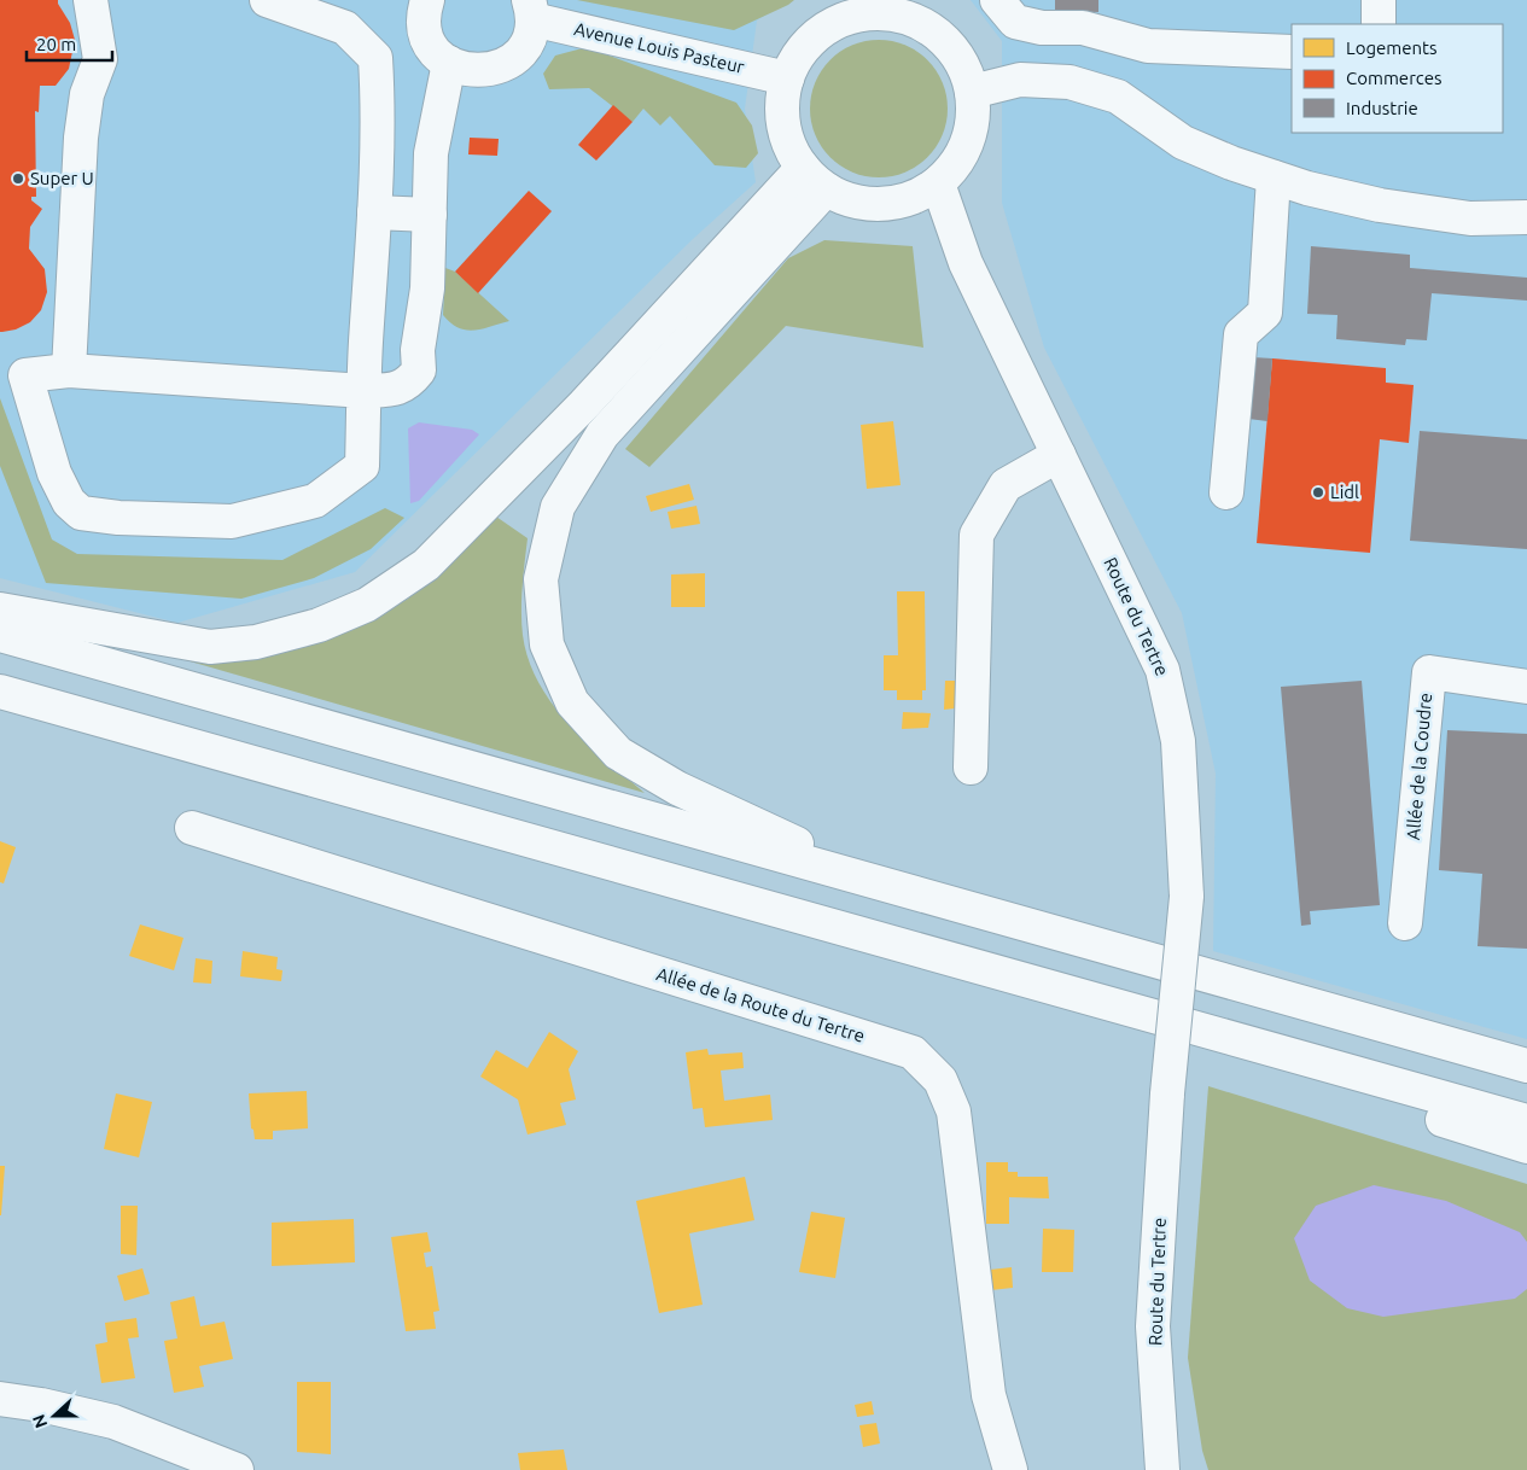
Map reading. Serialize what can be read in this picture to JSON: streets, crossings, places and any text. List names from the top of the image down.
{
  "streets": {
    "main road": [
      "Avenue Louis Pasteur",
      "Route du Tertre",
      "Allée de la Coudre",
      "Allée de la Route du Tertre"
    ]
  },
  "crossings": [
    ["Avenue Louis Pasteur", "Route du Tertre"]
  ],
  "places": ["Super U", "Lidl"],
  "legend": ["Logements", "Commerces", "Industrie"],
  "scale_bar": "20 m",
  "north": "left"
}
